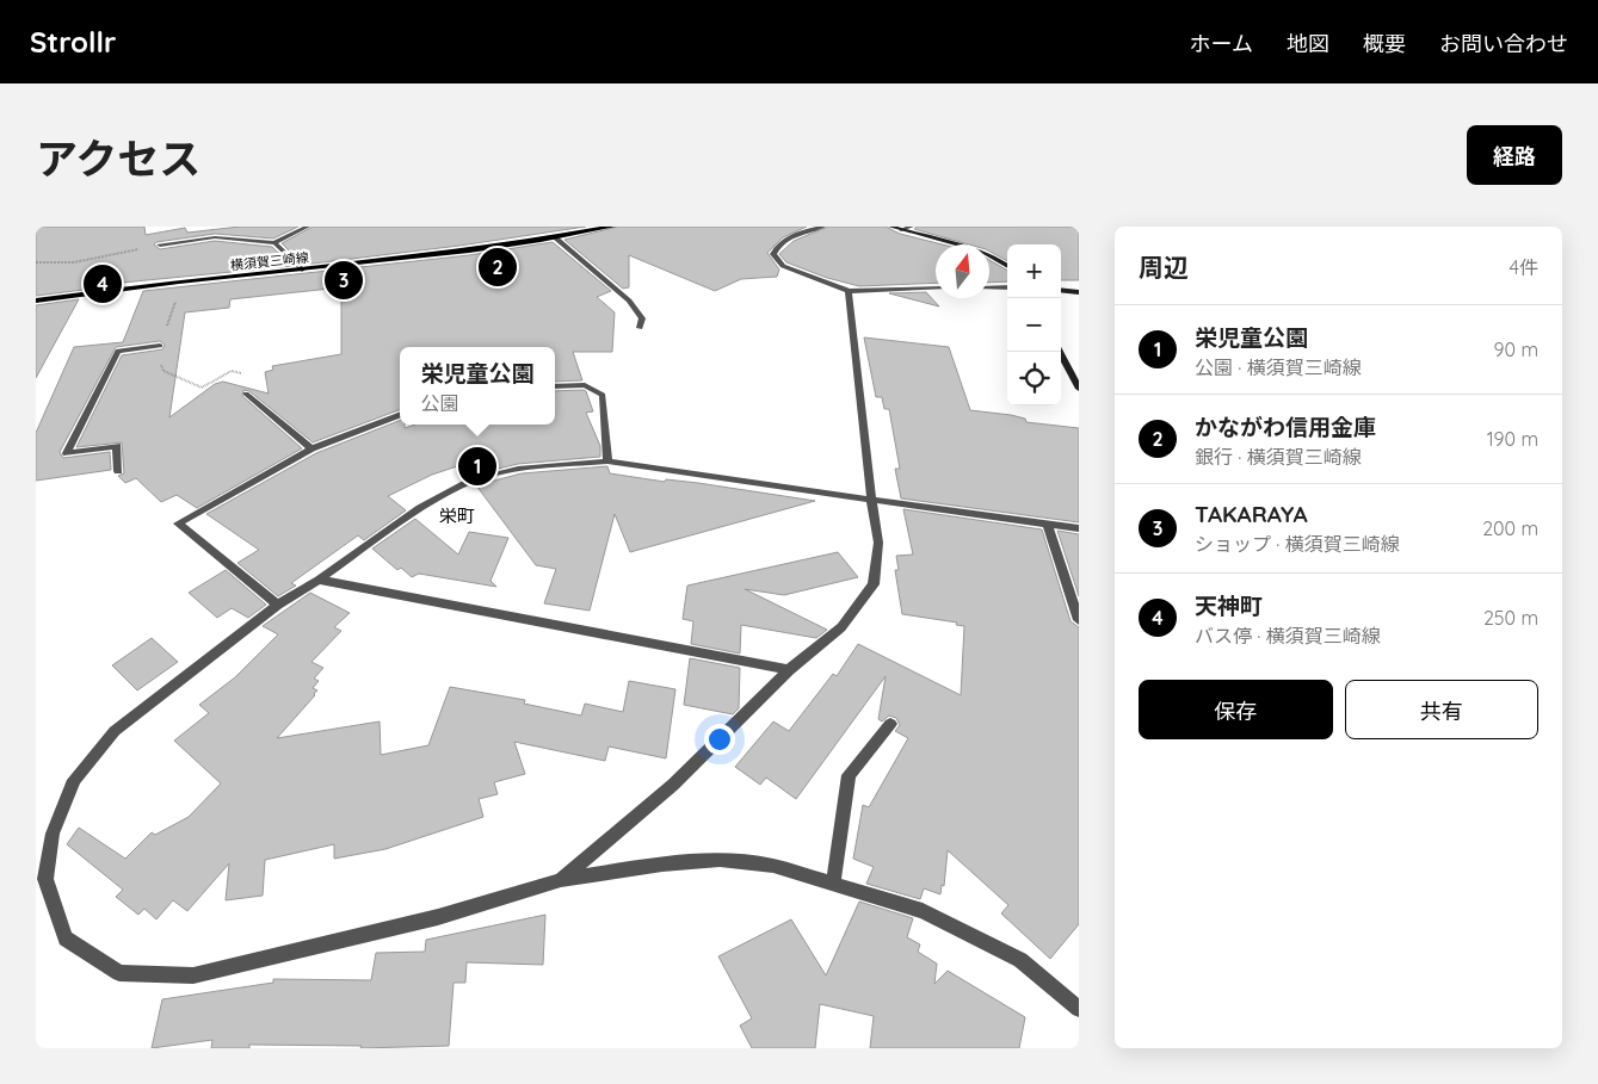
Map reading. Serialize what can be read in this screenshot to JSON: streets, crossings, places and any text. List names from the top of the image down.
{
  "streets": {
    "main road": ["横須賀三崎線"]
  },
  "districts": ["栄町"],
  "north": "top",
  "page": {
    "header": "Strollr",
    "nav": [
      "ホーム",
      "地図",
      "概要",
      "お問い合わせ"
    ],
    "title": "アクセス",
    "buttons": [
      "経路",
      ["保存", "共有"]
    ],
    "heading": ["周辺", "4件"],
    "map_buttons": ["+", "−"],
    "pins": [
      "2",
      "3",
      "4",
      "1"
    ],
    "list": [
      {
        "mark": "1",
        "name": "栄児童公園",
        "note": "公園 · 横須賀三崎線",
        "value": "90 m"
      },
      {
        "mark": "2",
        "name": "かながわ信用金庫",
        "note": "銀行 · 横須賀三崎線",
        "value": "190 m"
      },
      {
        "mark": "3",
        "name": "TAKARAYA",
        "note": "ショップ · 横須賀三崎線",
        "value": "200 m"
      },
      {
        "mark": "4",
        "name": "天神町",
        "note": "バス停 · 横須賀三崎線",
        "value": "250 m"
      }
    ],
    "popup": ["栄児童公園", "公園"]
  }
}
